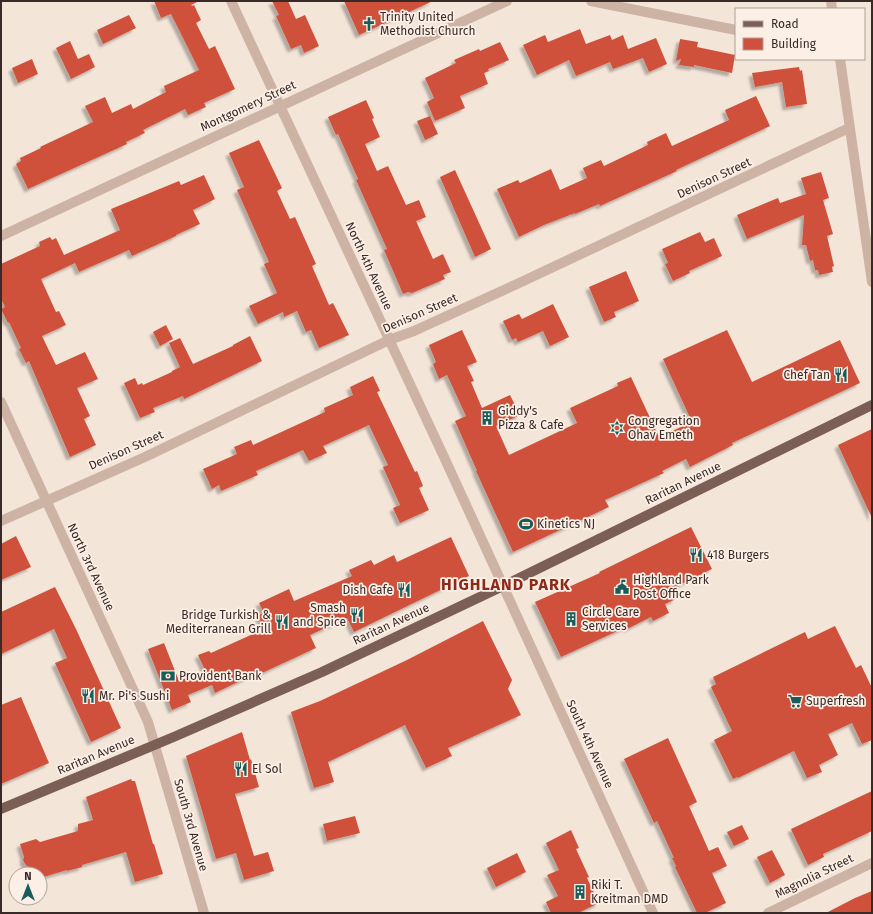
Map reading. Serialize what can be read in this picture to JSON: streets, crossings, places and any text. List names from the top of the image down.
{
  "streets": {
    "main road": ["Raritan Avenue"],
    "street": [
      "Montgomery Street",
      "Denison Street",
      "North 4th Avenue",
      "North 3rd Avenue",
      "South 4th Avenue",
      "South 3rd Avenue",
      "Magnolia Street"
    ]
  },
  "crossings": [
    ["Montgomery Street", "North 4th Avenue"],
    ["Denison Street", "North 4th Avenue"],
    ["Denison Street", "North 3rd Avenue"],
    ["North 4th Avenue", "Raritan Avenue"],
    ["North 4th Avenue", "South 4th Avenue"],
    ["Raritan Avenue", "North 3rd Avenue"],
    ["Raritan Avenue", "South 4th Avenue"],
    ["Raritan Avenue", "South 3rd Avenue"],
    ["North 3rd Avenue", "South 3rd Avenue"]
  ],
  "districts": ["HIGHLAND PARK"],
  "places": {
    "church": ["Trinity United Methodist Church"],
    "restaurant": [
      "Chef Tan",
      "418 Burgers",
      "Dish Cafe",
      "Smash and Spice",
      "Bridge Turkish & Mediterranean Grill",
      "Mr. Pi's Sushi",
      "El Sol"
    ],
    "building": ["Giddy's Pizza & Cafe", "Circle Care Services", "Riki T. Kreitman DMD"],
    "synagogue": ["Congregation Ohav Emeth"],
    "sports": ["Kinetics NJ"],
    "public building": ["Highland Park Post Office"],
    "bank": ["Provident Bank"],
    "supermarket": ["Superfresh"]
  },
  "legend": ["Road", "Building"],
  "north": "top"
}
